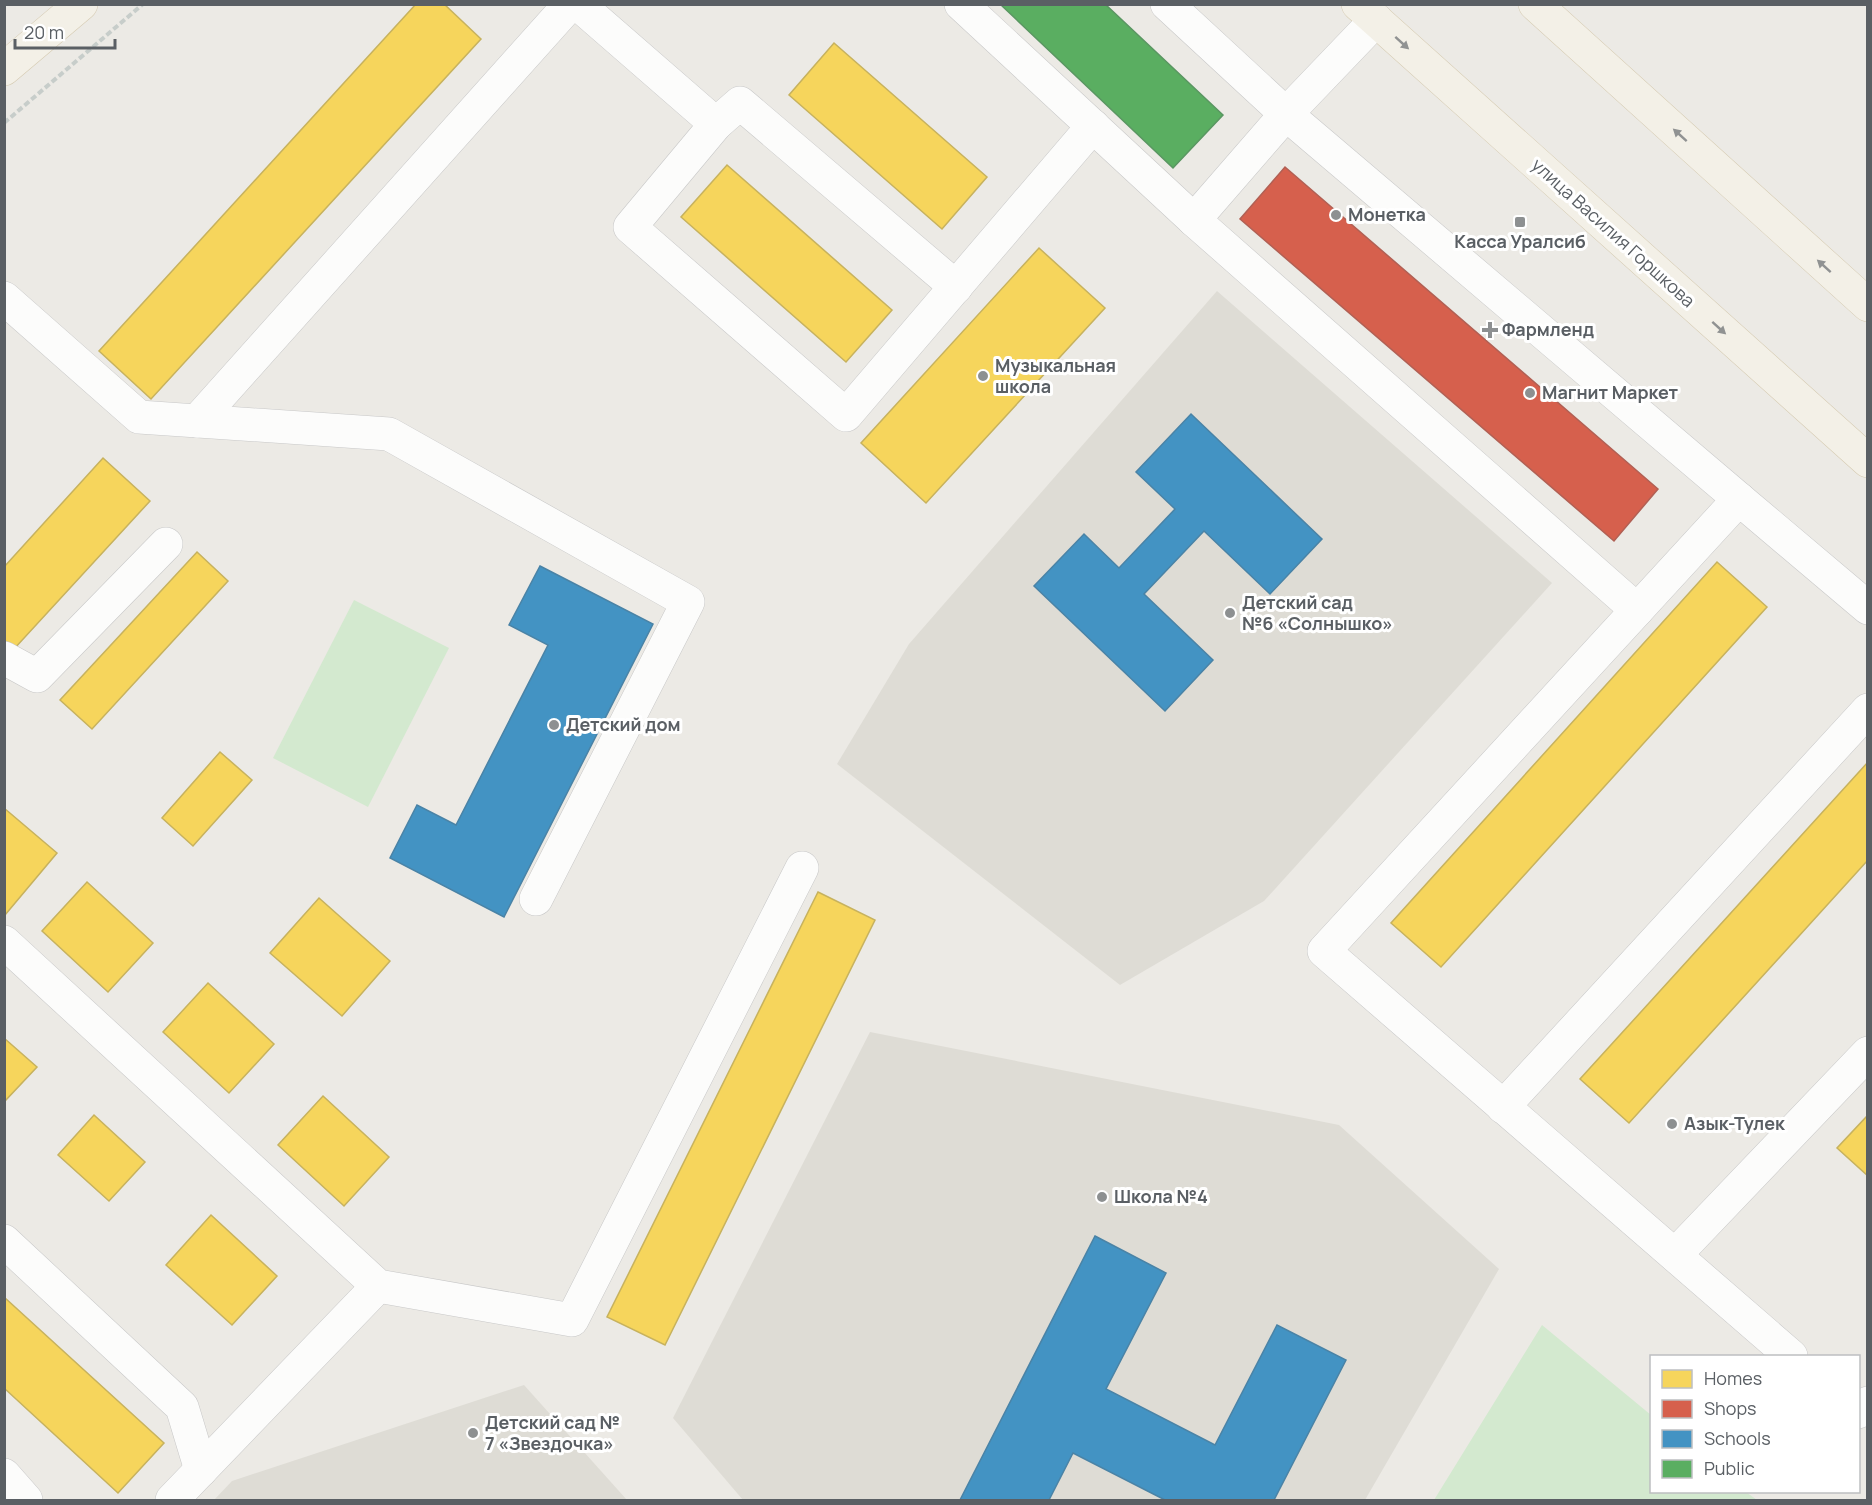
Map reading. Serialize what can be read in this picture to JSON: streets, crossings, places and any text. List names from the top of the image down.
{
  "streets": {
    "main road": ["улица Василия Горшкова"]
  },
  "places": {
    "other": [
      "Монетка",
      "Музыкальная школа",
      "Магнит Маркет",
      "Детский сад №6 «Солнышко»",
      "Детский дом",
      "Азык-Тулек",
      "Школа №4",
      "Детский сад № 7 «Звездочка»"
    ],
    "transit": ["Касса Уралсиб"],
    "health": ["Фармленд"]
  },
  "legend": [
    "Homes",
    "Shops",
    "Schools",
    "Public"
  ],
  "scale_bar": "20 m"
}
